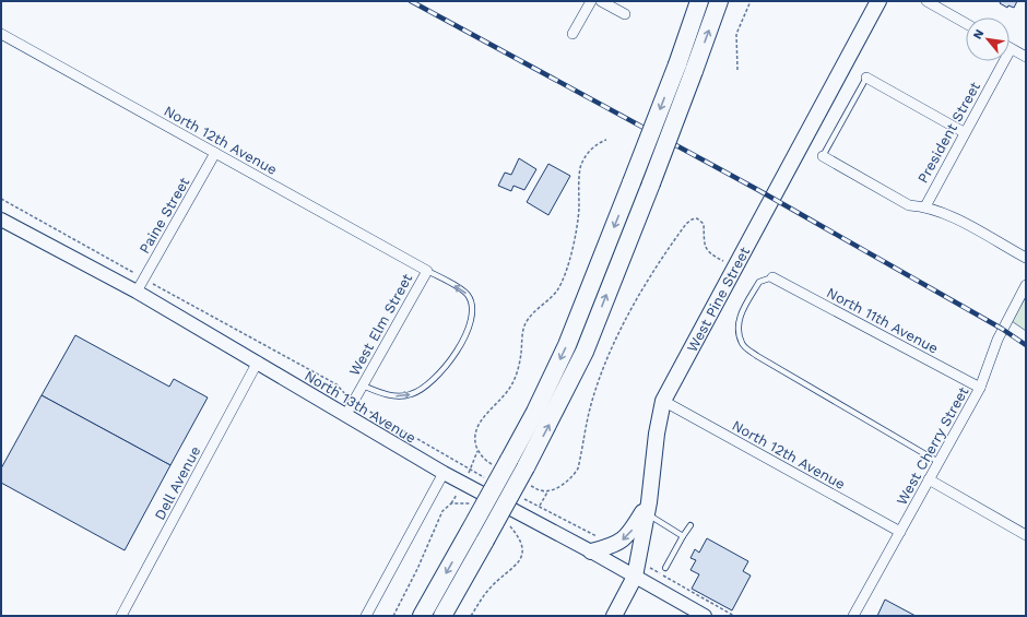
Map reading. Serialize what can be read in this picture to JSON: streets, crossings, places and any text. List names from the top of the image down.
{
  "streets": {
    "main road": ["West Pine Street", "North 13th Avenue"],
    "street": [
      "President Street",
      "North 12th Avenue",
      "Paine Street",
      "North 11th Avenue",
      "West Elm Street",
      "West Cherry Street",
      "Dell Avenue"
    ]
  },
  "crossings": [
    ["North 12th Avenue", "Paine Street"],
    ["North 12th Avenue", "West Pine Street"],
    ["North 12th Avenue", "West Elm Street"],
    ["North 12th Avenue", "West Cherry Street"],
    ["Paine Street", "North 13th Avenue"],
    ["West Pine Street", "North 13th Avenue"],
    ["North 11th Avenue", "West Cherry Street"],
    ["West Elm Street", "North 13th Avenue"],
    ["North 13th Avenue", "Dell Avenue"]
  ],
  "north": "top left"
}
